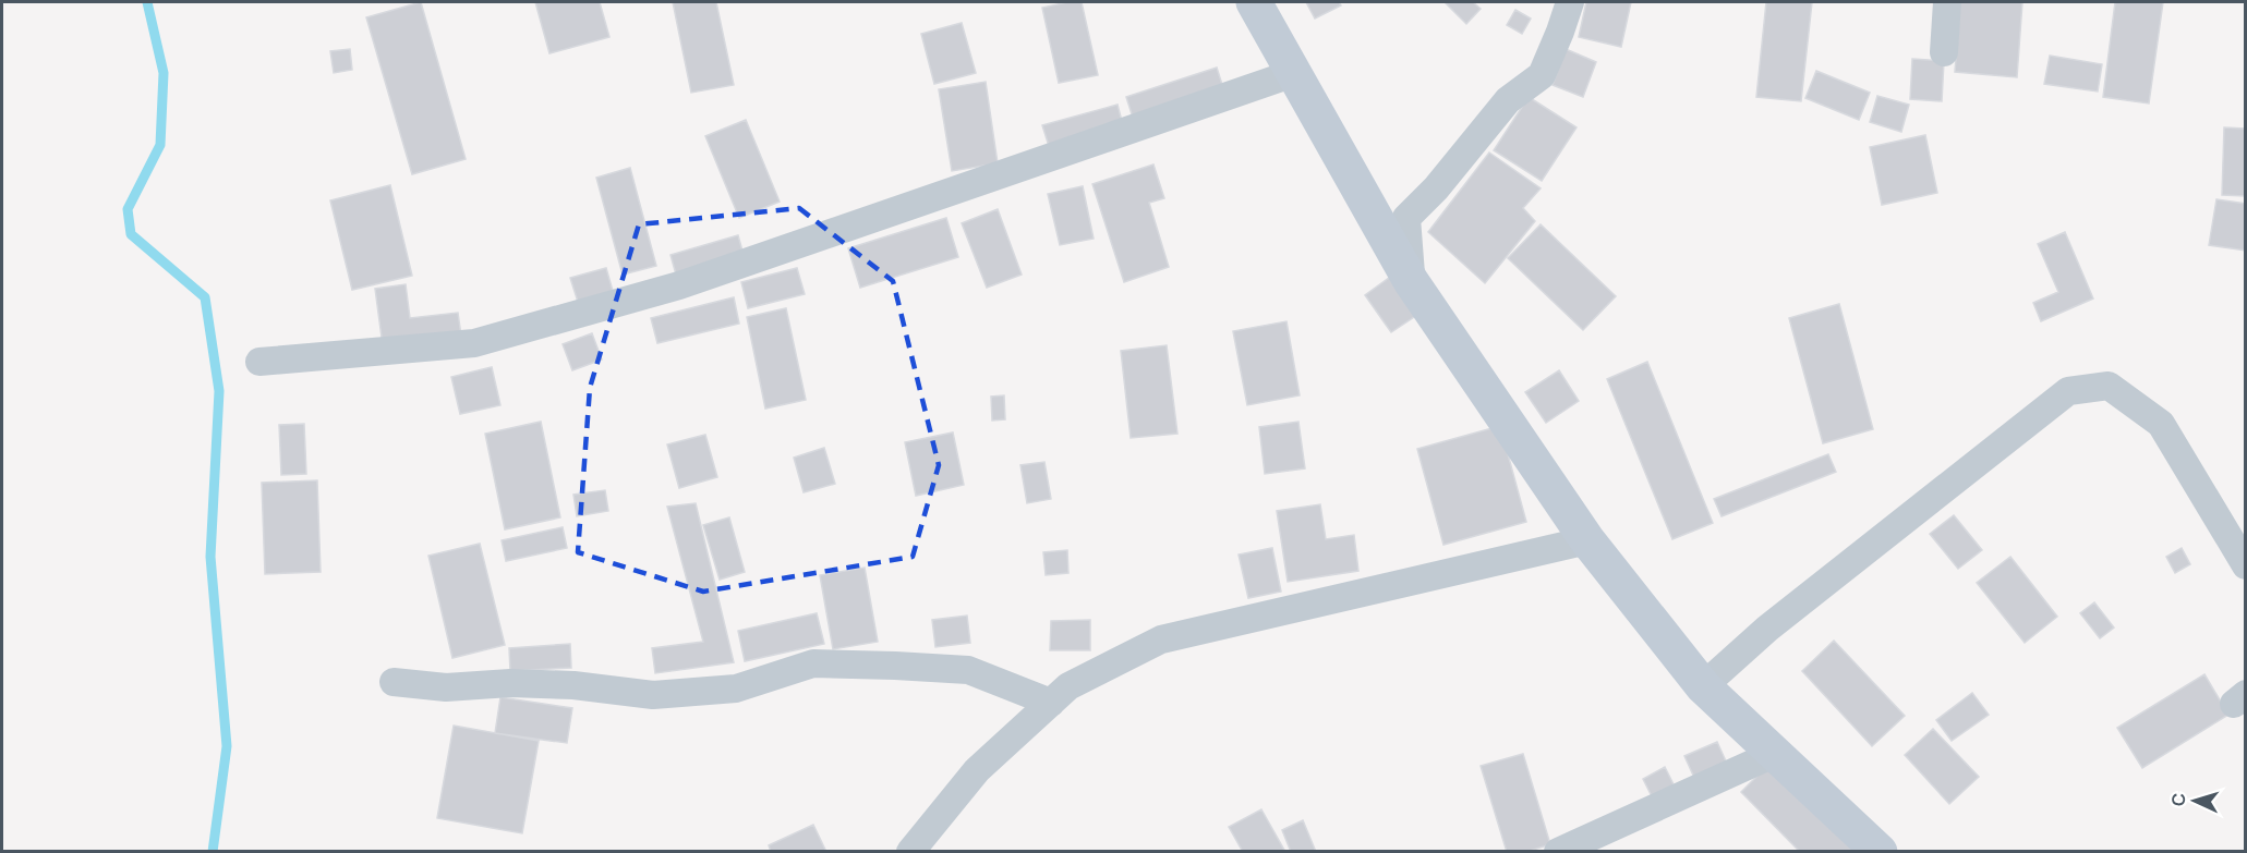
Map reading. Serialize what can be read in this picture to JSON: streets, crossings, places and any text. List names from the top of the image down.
{
  "north": "left"
}
